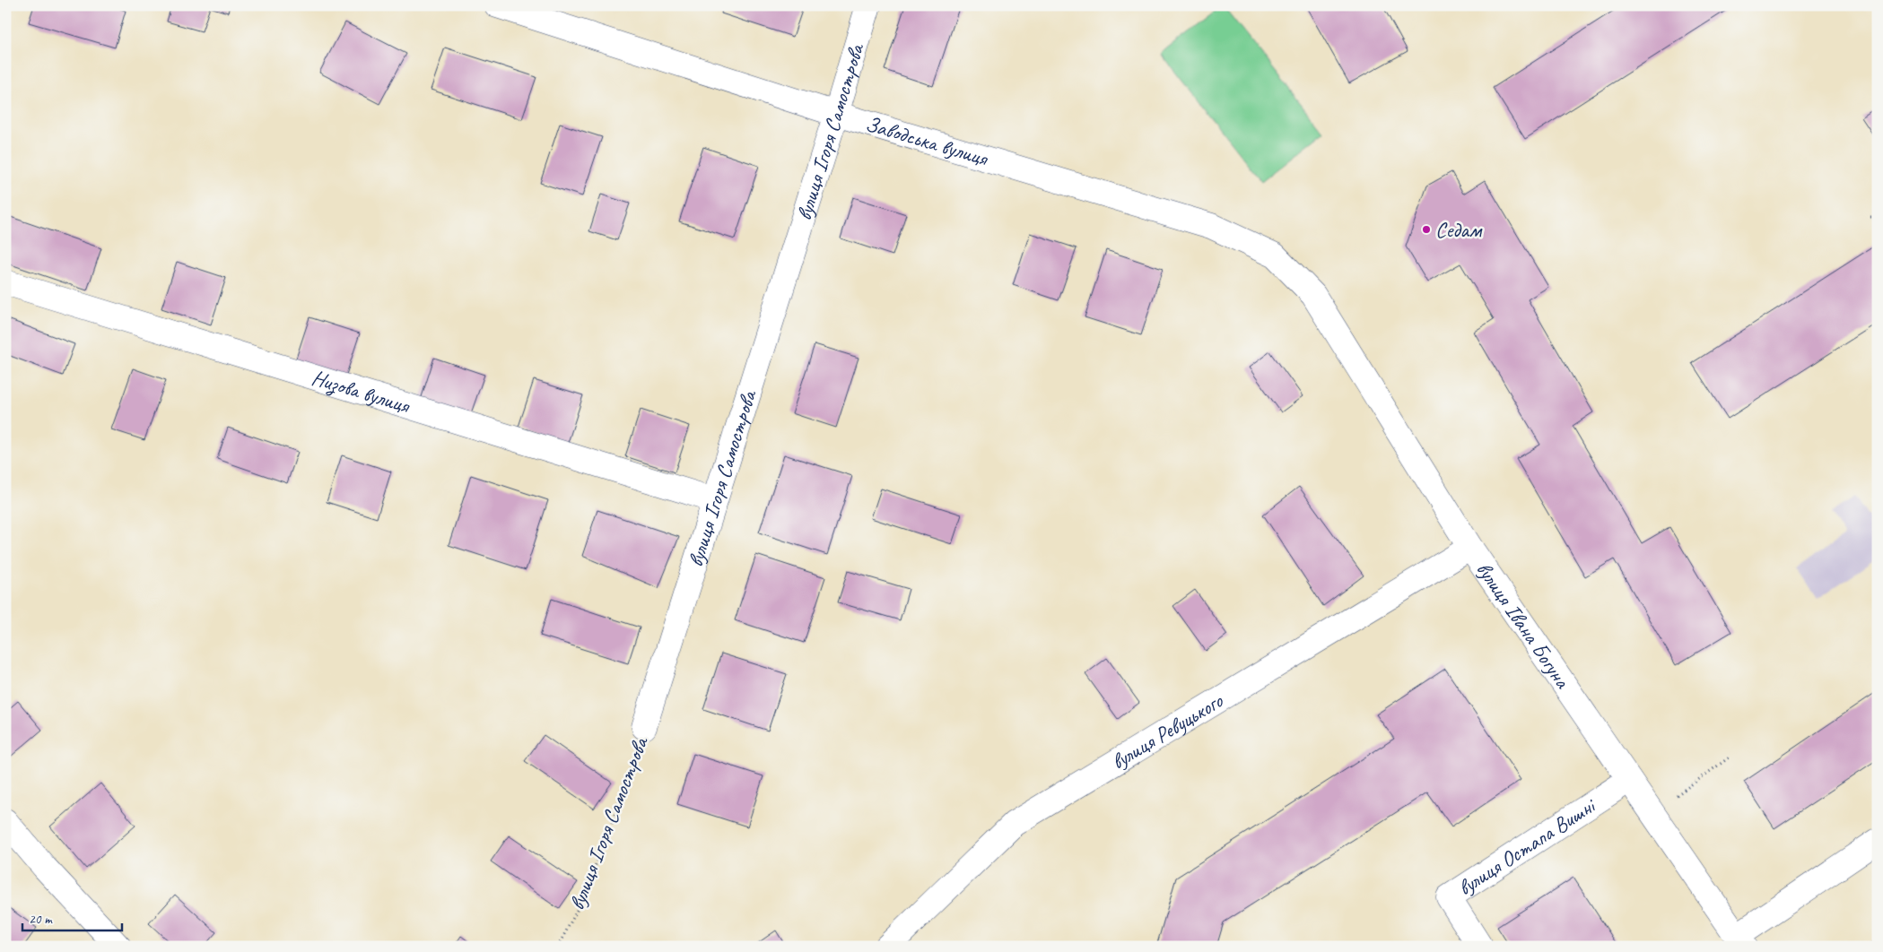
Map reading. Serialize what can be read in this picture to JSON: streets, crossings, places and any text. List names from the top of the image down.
{
  "streets": {
    "street": [
      "вулиця Ігоря Самострова",
      "Заводська вулиця",
      "Низова вулиця",
      "вулиця Івана Богуна",
      "вулиця Ревуцького",
      "вулиця Остапа Вишні"
    ]
  },
  "crossings": [
    ["вулиця Ігоря Самострова", "Заводська вулиця"],
    ["вулиця Ігоря Самострова", "Низова вулиця"],
    ["Заводська вулиця", "вулиця Івана Богуна"],
    ["вулиця Івана Богуна", "вулиця Ревуцького"],
    ["вулиця Івана Богуна", "вулиця Остапа Вишні"]
  ],
  "places": ["Седам"],
  "scale_bar": "20 m"
}
